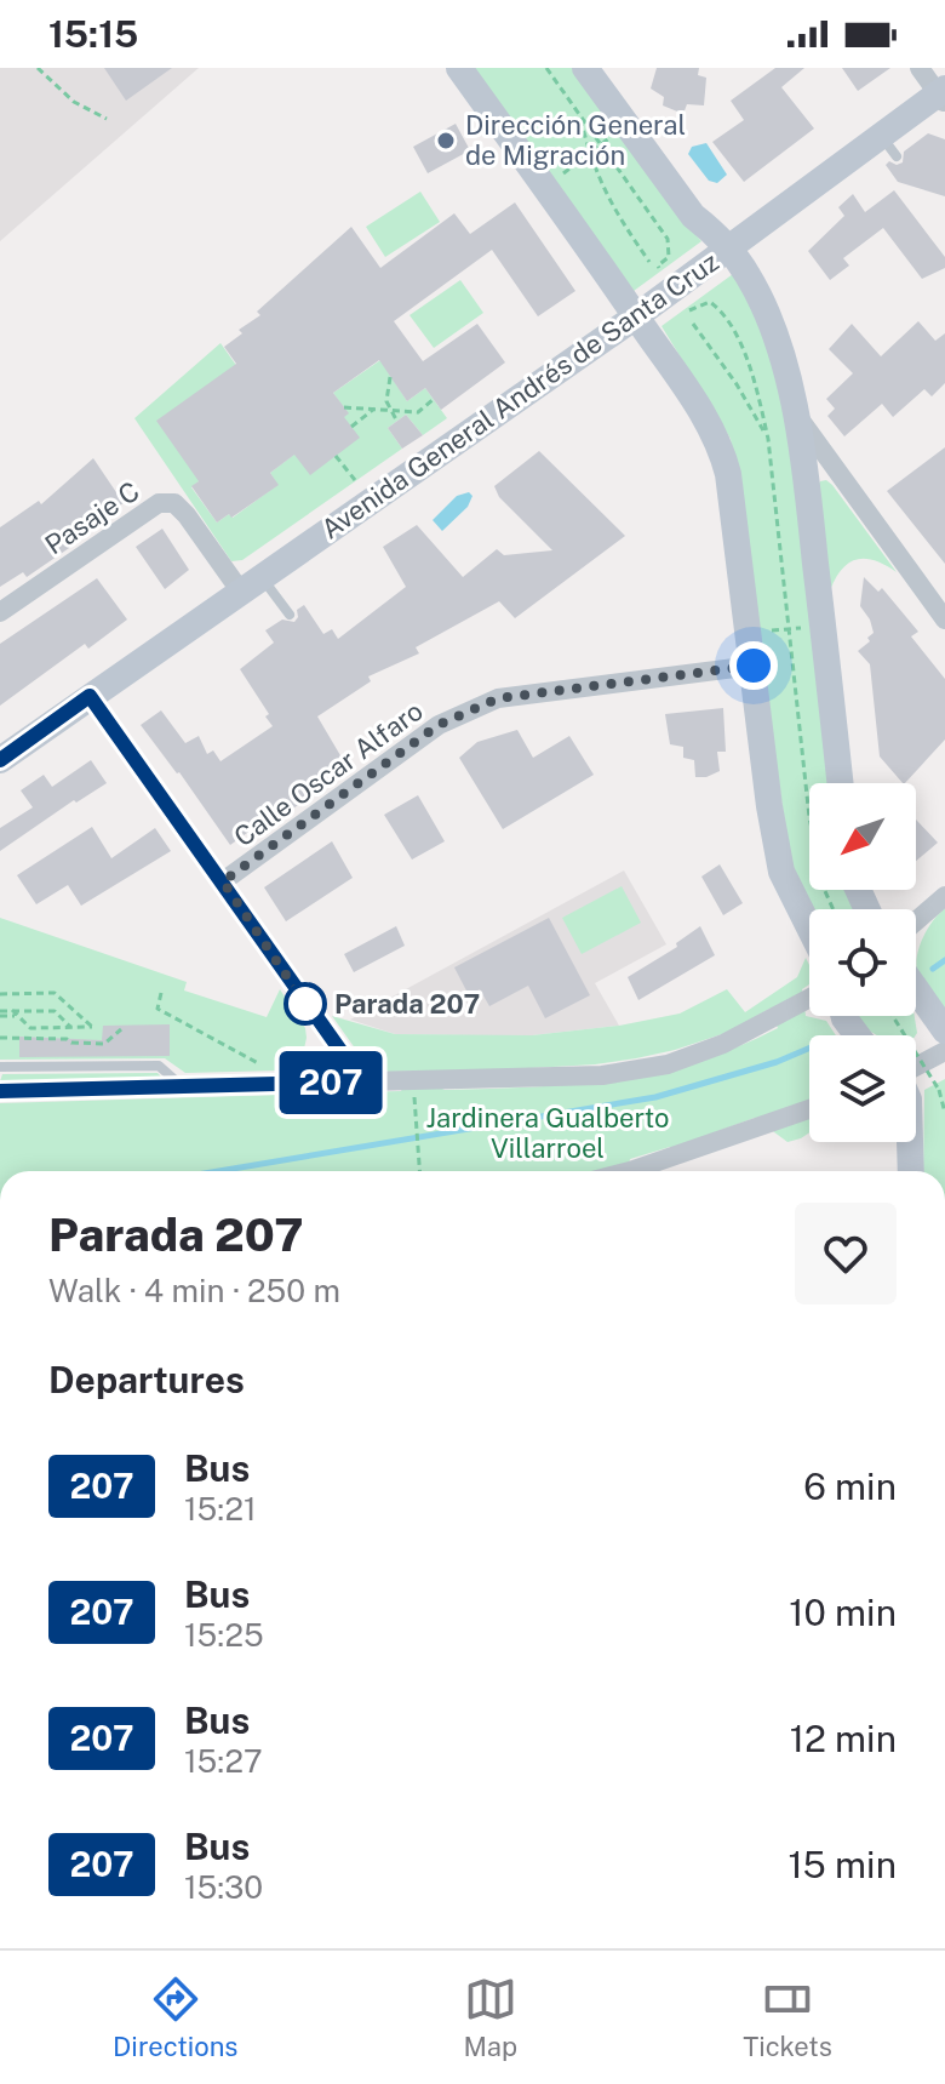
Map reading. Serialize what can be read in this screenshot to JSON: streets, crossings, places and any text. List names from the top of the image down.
{
  "streets": {
    "main road": ["Avenida General Andrés de Santa Cruz"],
    "street": ["Pasaje C", "Calle Oscar Alfaro"]
  },
  "crossings": [
    ["Avenida General Andrés de Santa Cruz", "Pasaje C"]
  ],
  "parks": ["Jardinera Gualberto Villarroel"],
  "places": ["Dirección General de Migración", "Parada 207"],
  "lines": ["bus line 207"],
  "north": "bottom left",
  "page": {
    "status": "15:15",
    "on_map": "207",
    "heading": [
      ["Parada 207", "Walk · 4 min · 250 m"],
      "Departures"
    ],
    "list": [
      {
        "mark": "207",
        "name": "Bus",
        "note": "15:21",
        "value": "6 min"
      },
      {
        "mark": "207",
        "name": "Bus",
        "note": "15:25",
        "value": "10 min"
      },
      {
        "mark": "207",
        "name": "Bus",
        "note": "15:27",
        "value": "12 min"
      },
      {
        "mark": "207",
        "name": "Bus",
        "note": "15:30",
        "value": "15 min"
      }
    ],
    "tabs": ["Directions", "Map", "Tickets"]
  }
}
